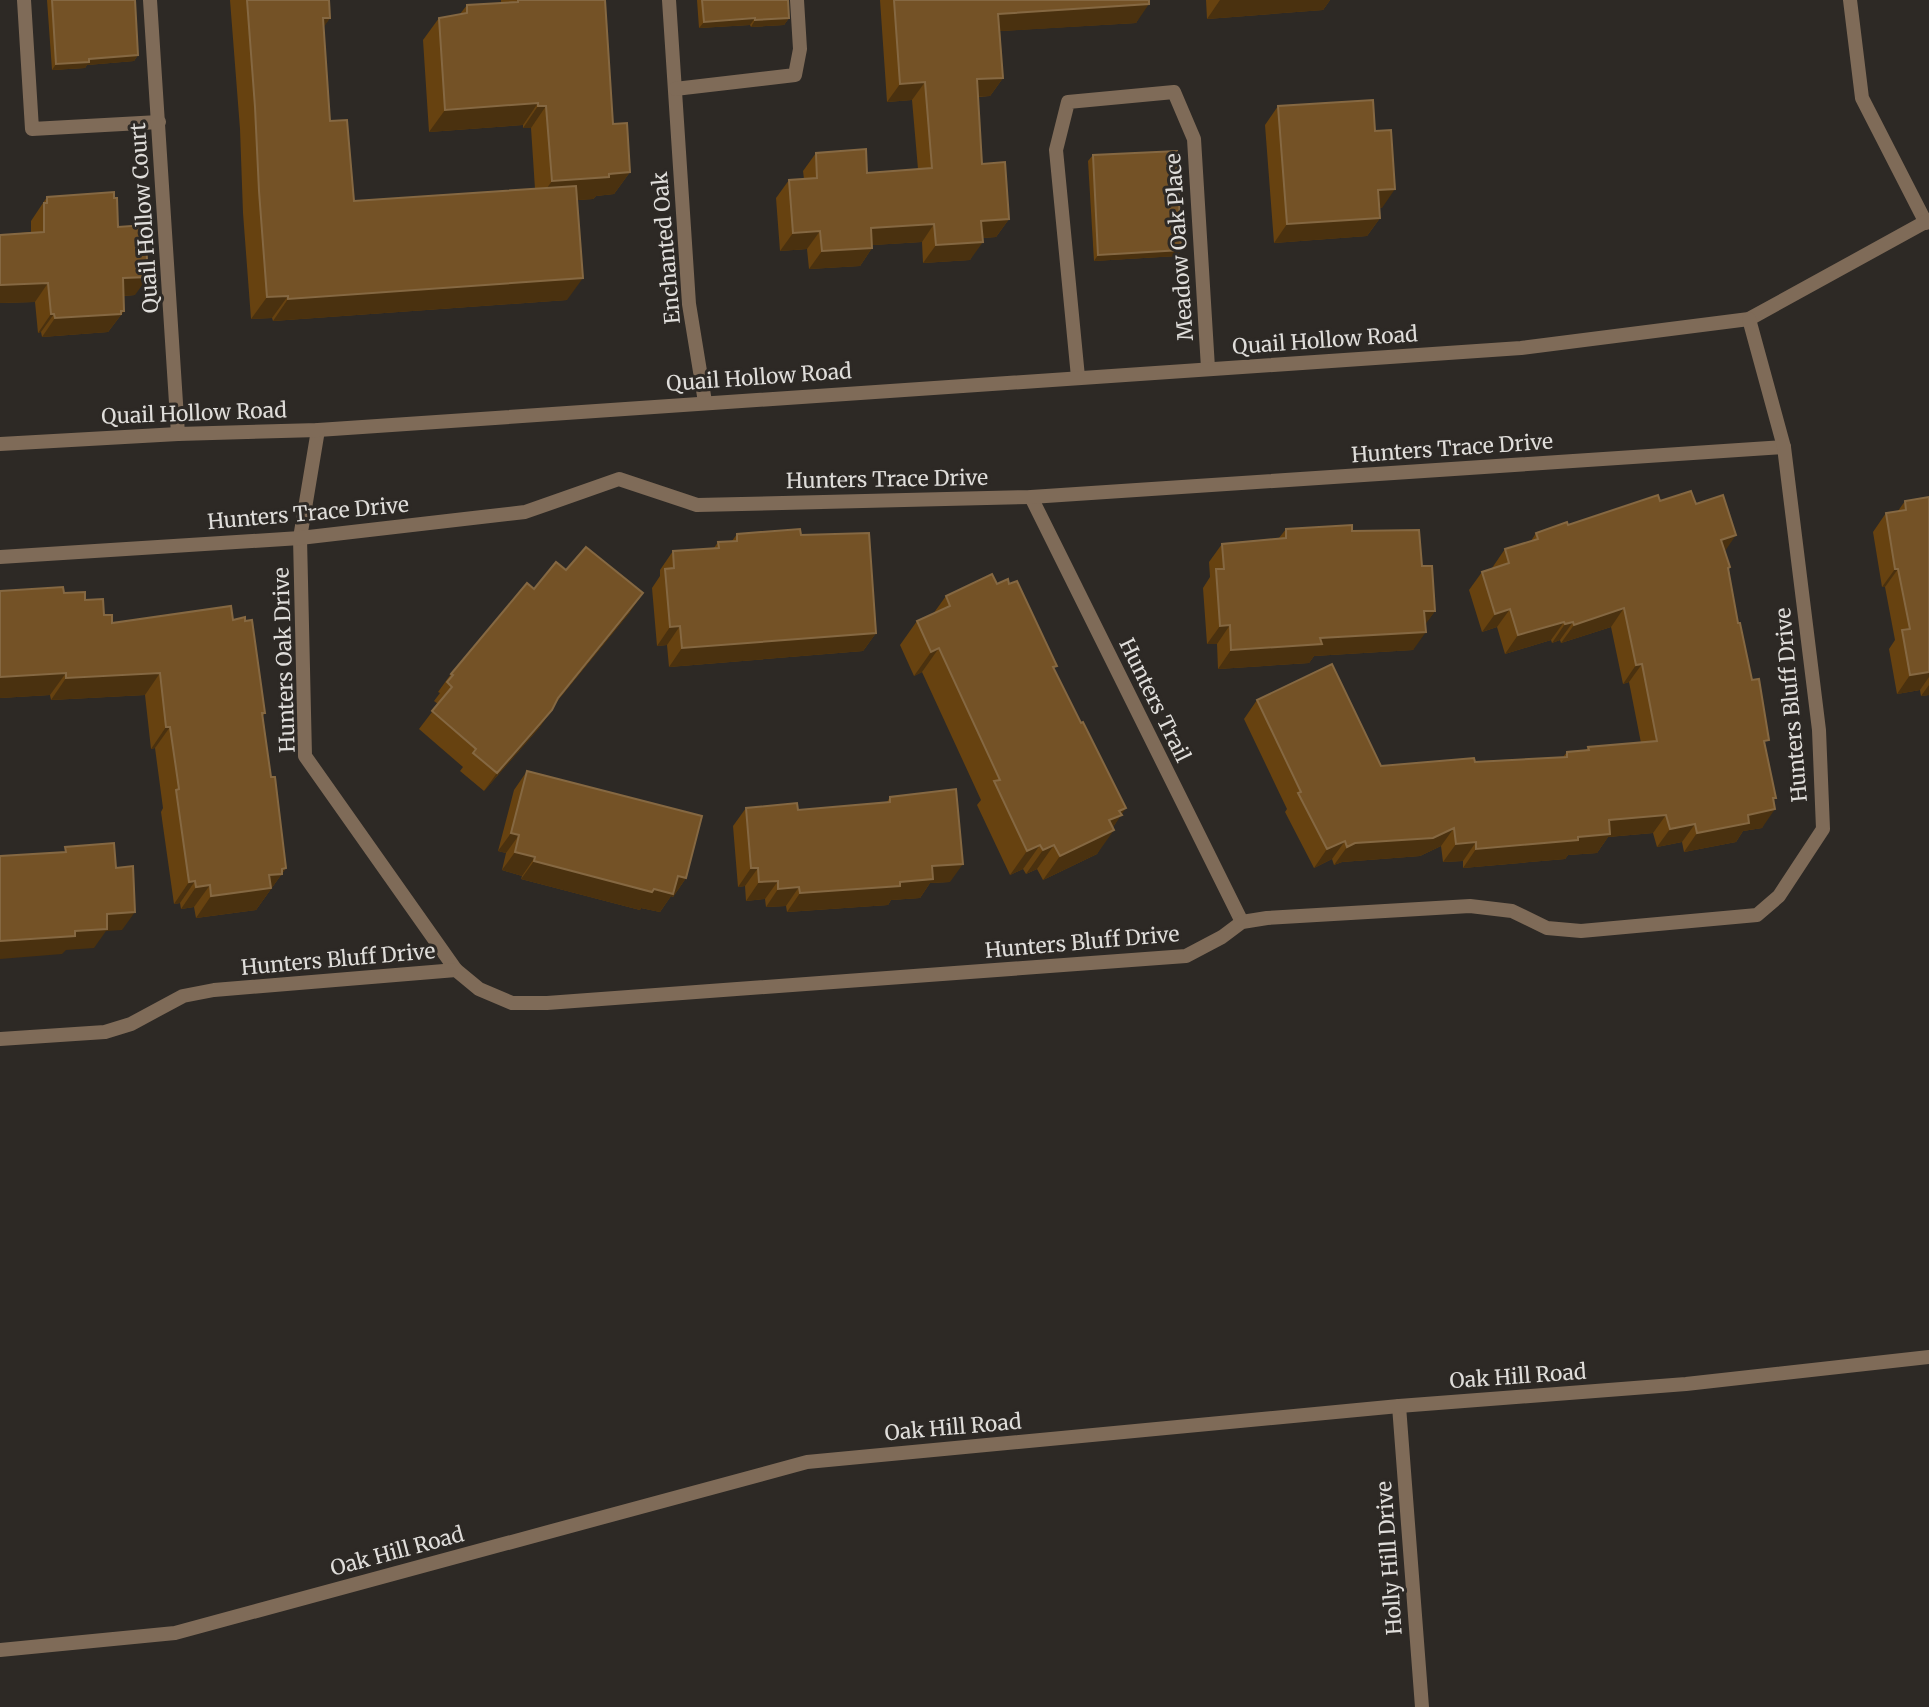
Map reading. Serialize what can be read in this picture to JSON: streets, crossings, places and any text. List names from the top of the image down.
{
  "streets": {
    "street": [
      "Quail Hollow Court",
      "Meadow Oak Place",
      "Enchanted Oak",
      "Quail Hollow Road",
      "Hunters Trace Drive",
      "Hunters Oak Drive",
      "Hunters Trail",
      "Hunters Bluff Drive",
      "Oak Hill Road",
      "Holly Hill Drive"
    ]
  },
  "crossings": [
    ["Quail Hollow Court", "Quail Hollow Road"],
    ["Meadow Oak Place", "Quail Hollow Road"],
    ["Enchanted Oak", "Quail Hollow Road"],
    ["Quail Hollow Road", "Hunters Oak Drive"],
    ["Quail Hollow Road", "Hunters Bluff Drive"],
    ["Hunters Trace Drive", "Hunters Oak Drive"],
    ["Hunters Trace Drive", "Hunters Trail"],
    ["Hunters Trace Drive", "Hunters Bluff Drive"],
    ["Hunters Oak Drive", "Hunters Bluff Drive"],
    ["Hunters Trail", "Hunters Bluff Drive"],
    ["Oak Hill Road", "Holly Hill Drive"]
  ]
}
